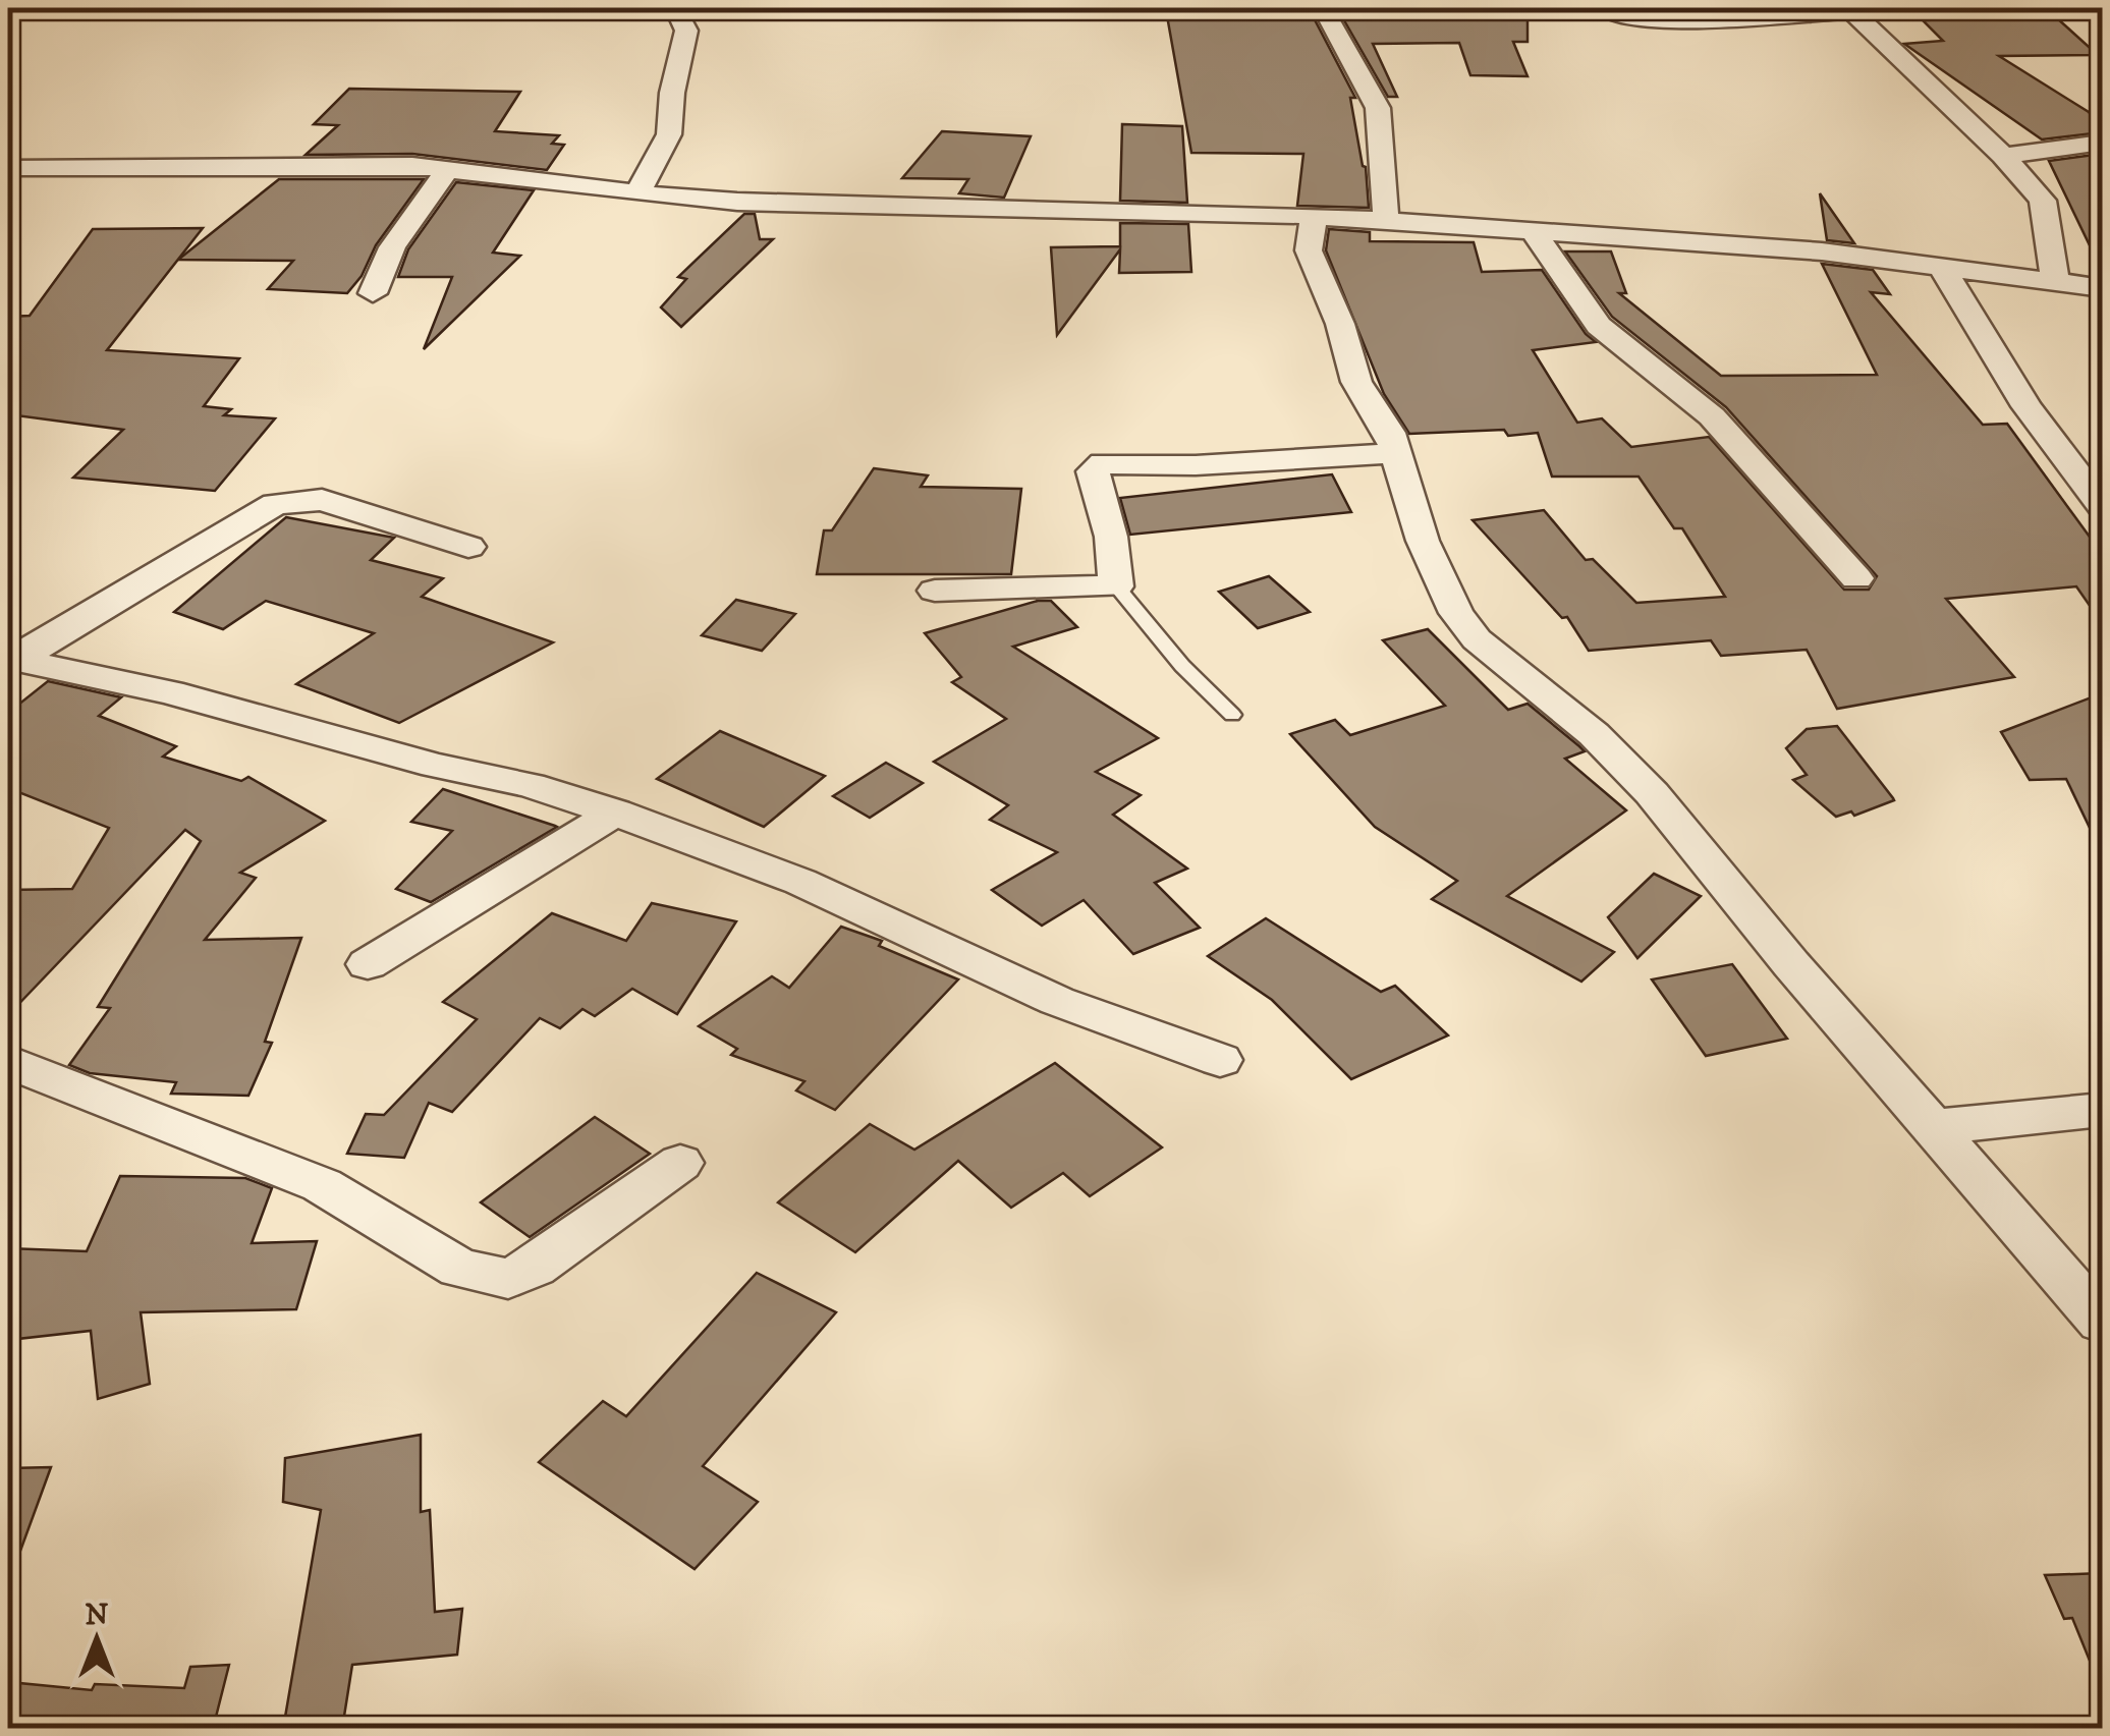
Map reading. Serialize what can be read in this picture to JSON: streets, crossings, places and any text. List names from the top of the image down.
{
  "north": "top"
}
